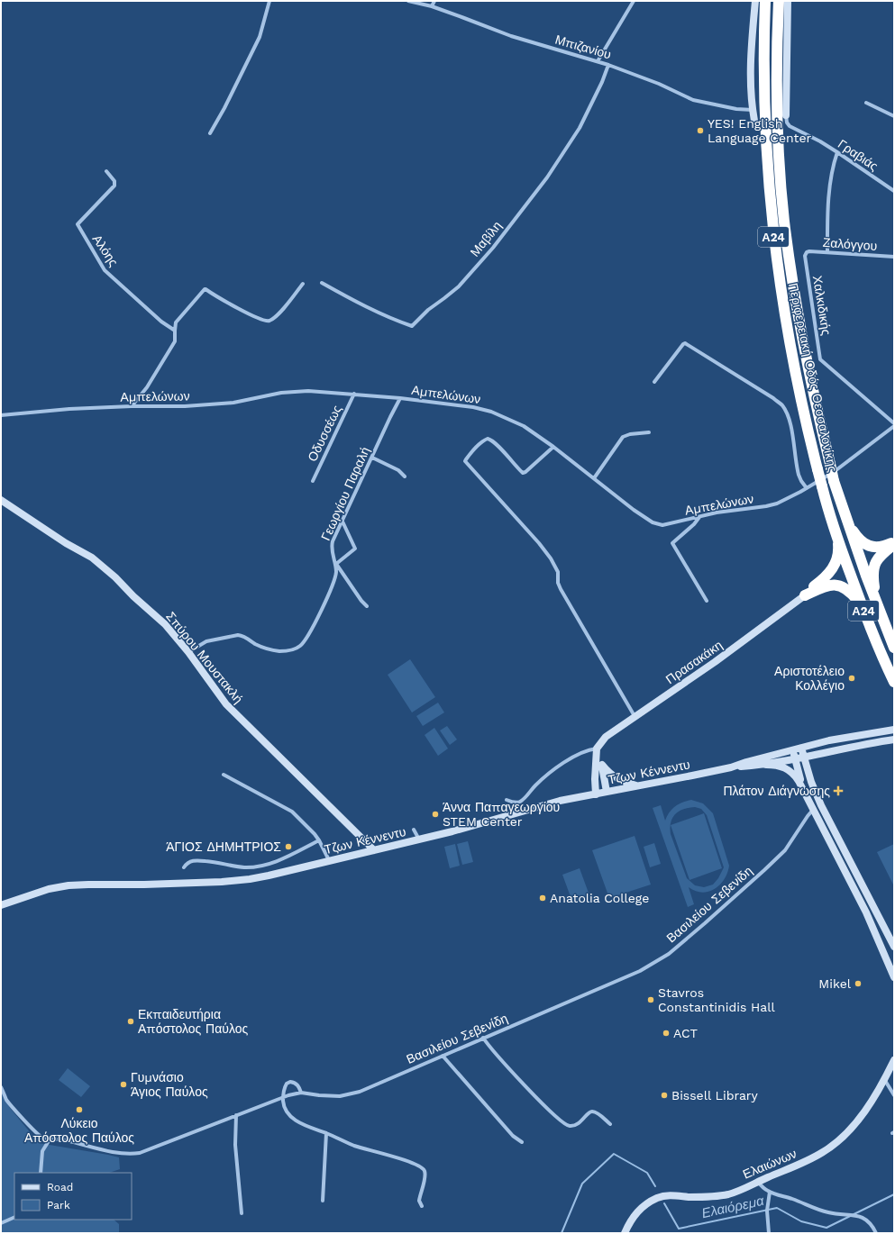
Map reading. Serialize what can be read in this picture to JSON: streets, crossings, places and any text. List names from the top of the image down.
{
  "streets": {
    "highway": ["Α24", "Περιφερειακή Οδός Θεσσαλονίκης"],
    "main road": [
      "Σπύρου Μουστακλή",
      "Πρασακάκη",
      "Τζων Κέννεντυ",
      "Ελαιώνων"
    ],
    "street": [
      "Μπιζανίου",
      "Γραβιάς",
      "Μαβίλη",
      "Ζαλόγγου",
      "Αλόης",
      "Χαλκιδικής",
      "Αμπελώνων",
      "Οδυσσέως",
      "Γεωργίου Παραλή",
      "Βασιλείου Σεβενίδη"
    ]
  },
  "crossings": [
    ["Μπιζανίου", "Μαβίλη"],
    ["Ζαλόγγου", "Χαλκιδικής"],
    ["Αμπελώνων", "Οδυσσέως"],
    ["Αμπελώνων", "Γεωργίου Παραλή"],
    ["Γεωργίου Παραλή", "Σπύρου Μουστακλή"],
    ["Σπύρου Μουστακλή", "Τζων Κέννεντυ"]
  ],
  "water": ["Ελαιόρεμα"],
  "places": {
    "other": [
      "YES! English Language Center",
      "Αριστοτέλειο Κολλέγιο",
      "Άννα Παπαγεωργίου STEM Center",
      "ΆΓΙΟΣ ΔΗΜΗΤΡΙΟΣ",
      "Anatolia College",
      "Mikel",
      "Stavros Constantinidis Hall",
      "Εκπαιδευτήρια Απόστολος Παύλος",
      "ACT",
      "Γυμνάσιο Άγιος Παύλος",
      "Bissell Library",
      "Λύκειο Απόστολος Παύλος"
    ],
    "health": ["Πλάτον Διάγνωσης"]
  },
  "legend": ["Road", "Park"]
}
